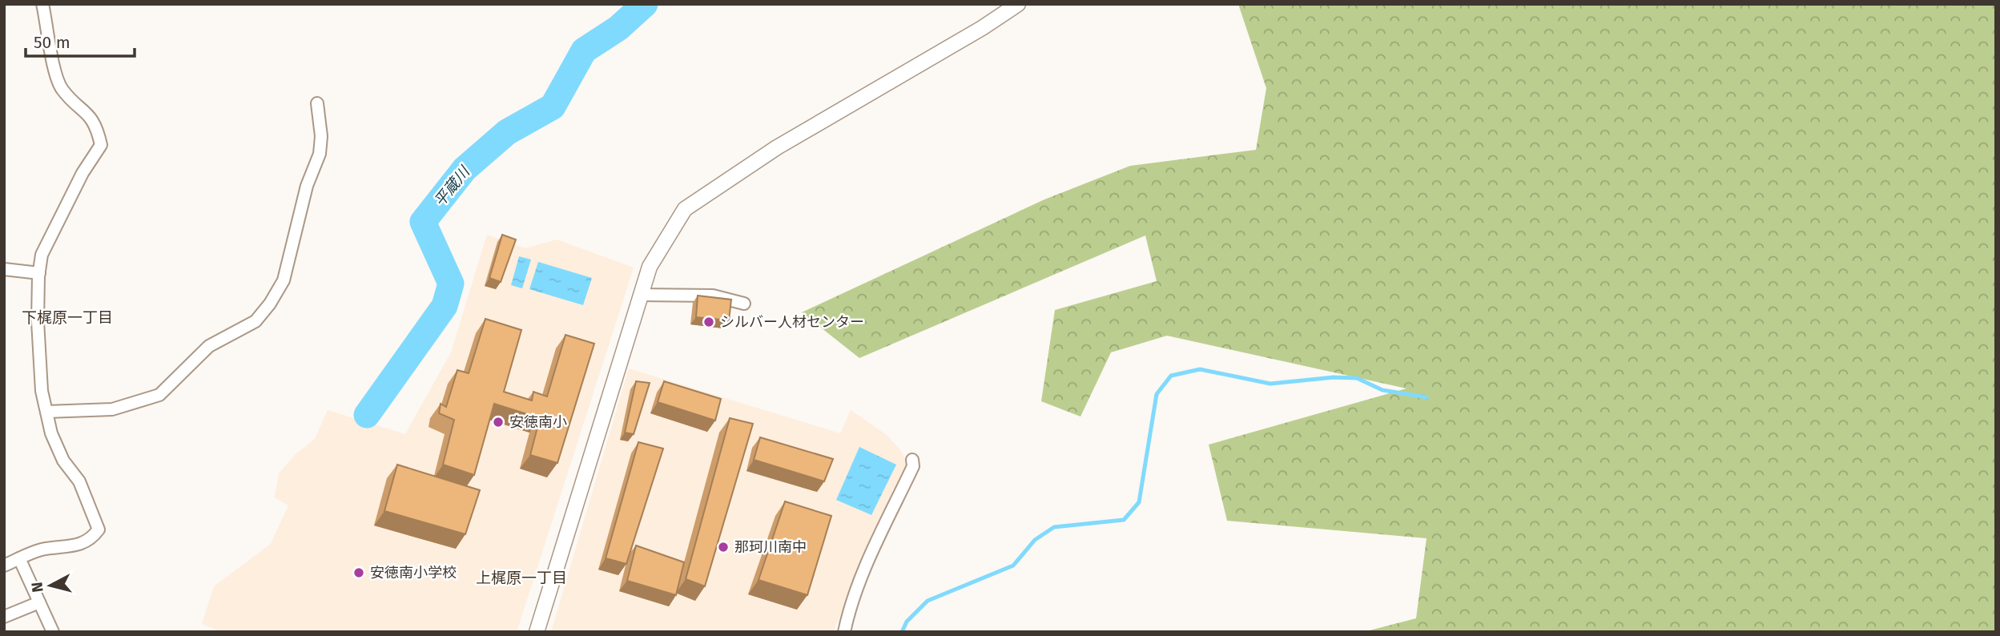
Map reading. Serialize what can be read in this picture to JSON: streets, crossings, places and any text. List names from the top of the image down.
{
  "districts": ["下梶原一丁目", "上梶原一丁目"],
  "water": ["平蔵川"],
  "places": [
    "シルバー人材センター",
    "安徳南小",
    "那珂川南中",
    "安徳南小学校"
  ],
  "scale_bar": "50 m",
  "north": "left"
}
